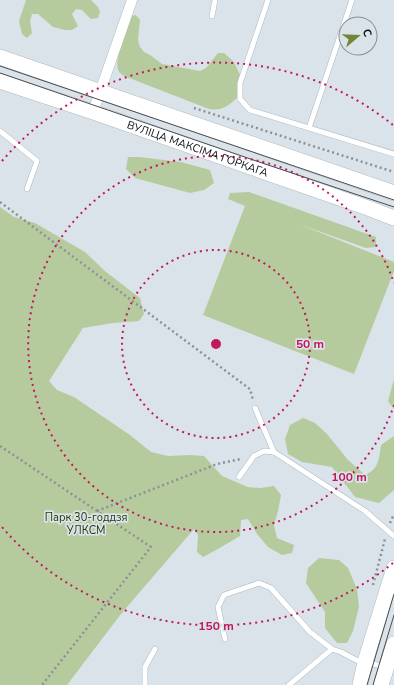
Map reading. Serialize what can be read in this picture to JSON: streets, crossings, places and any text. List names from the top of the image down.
{
  "streets": {
    "main road": ["ВУЛІЦА МАКСІМА ГОРКАГА"]
  },
  "parks": ["Парк 30-годдзя УЛКСМ"],
  "north": "right",
  "rings": ["50 m", "100 m", "150 m"]
}
